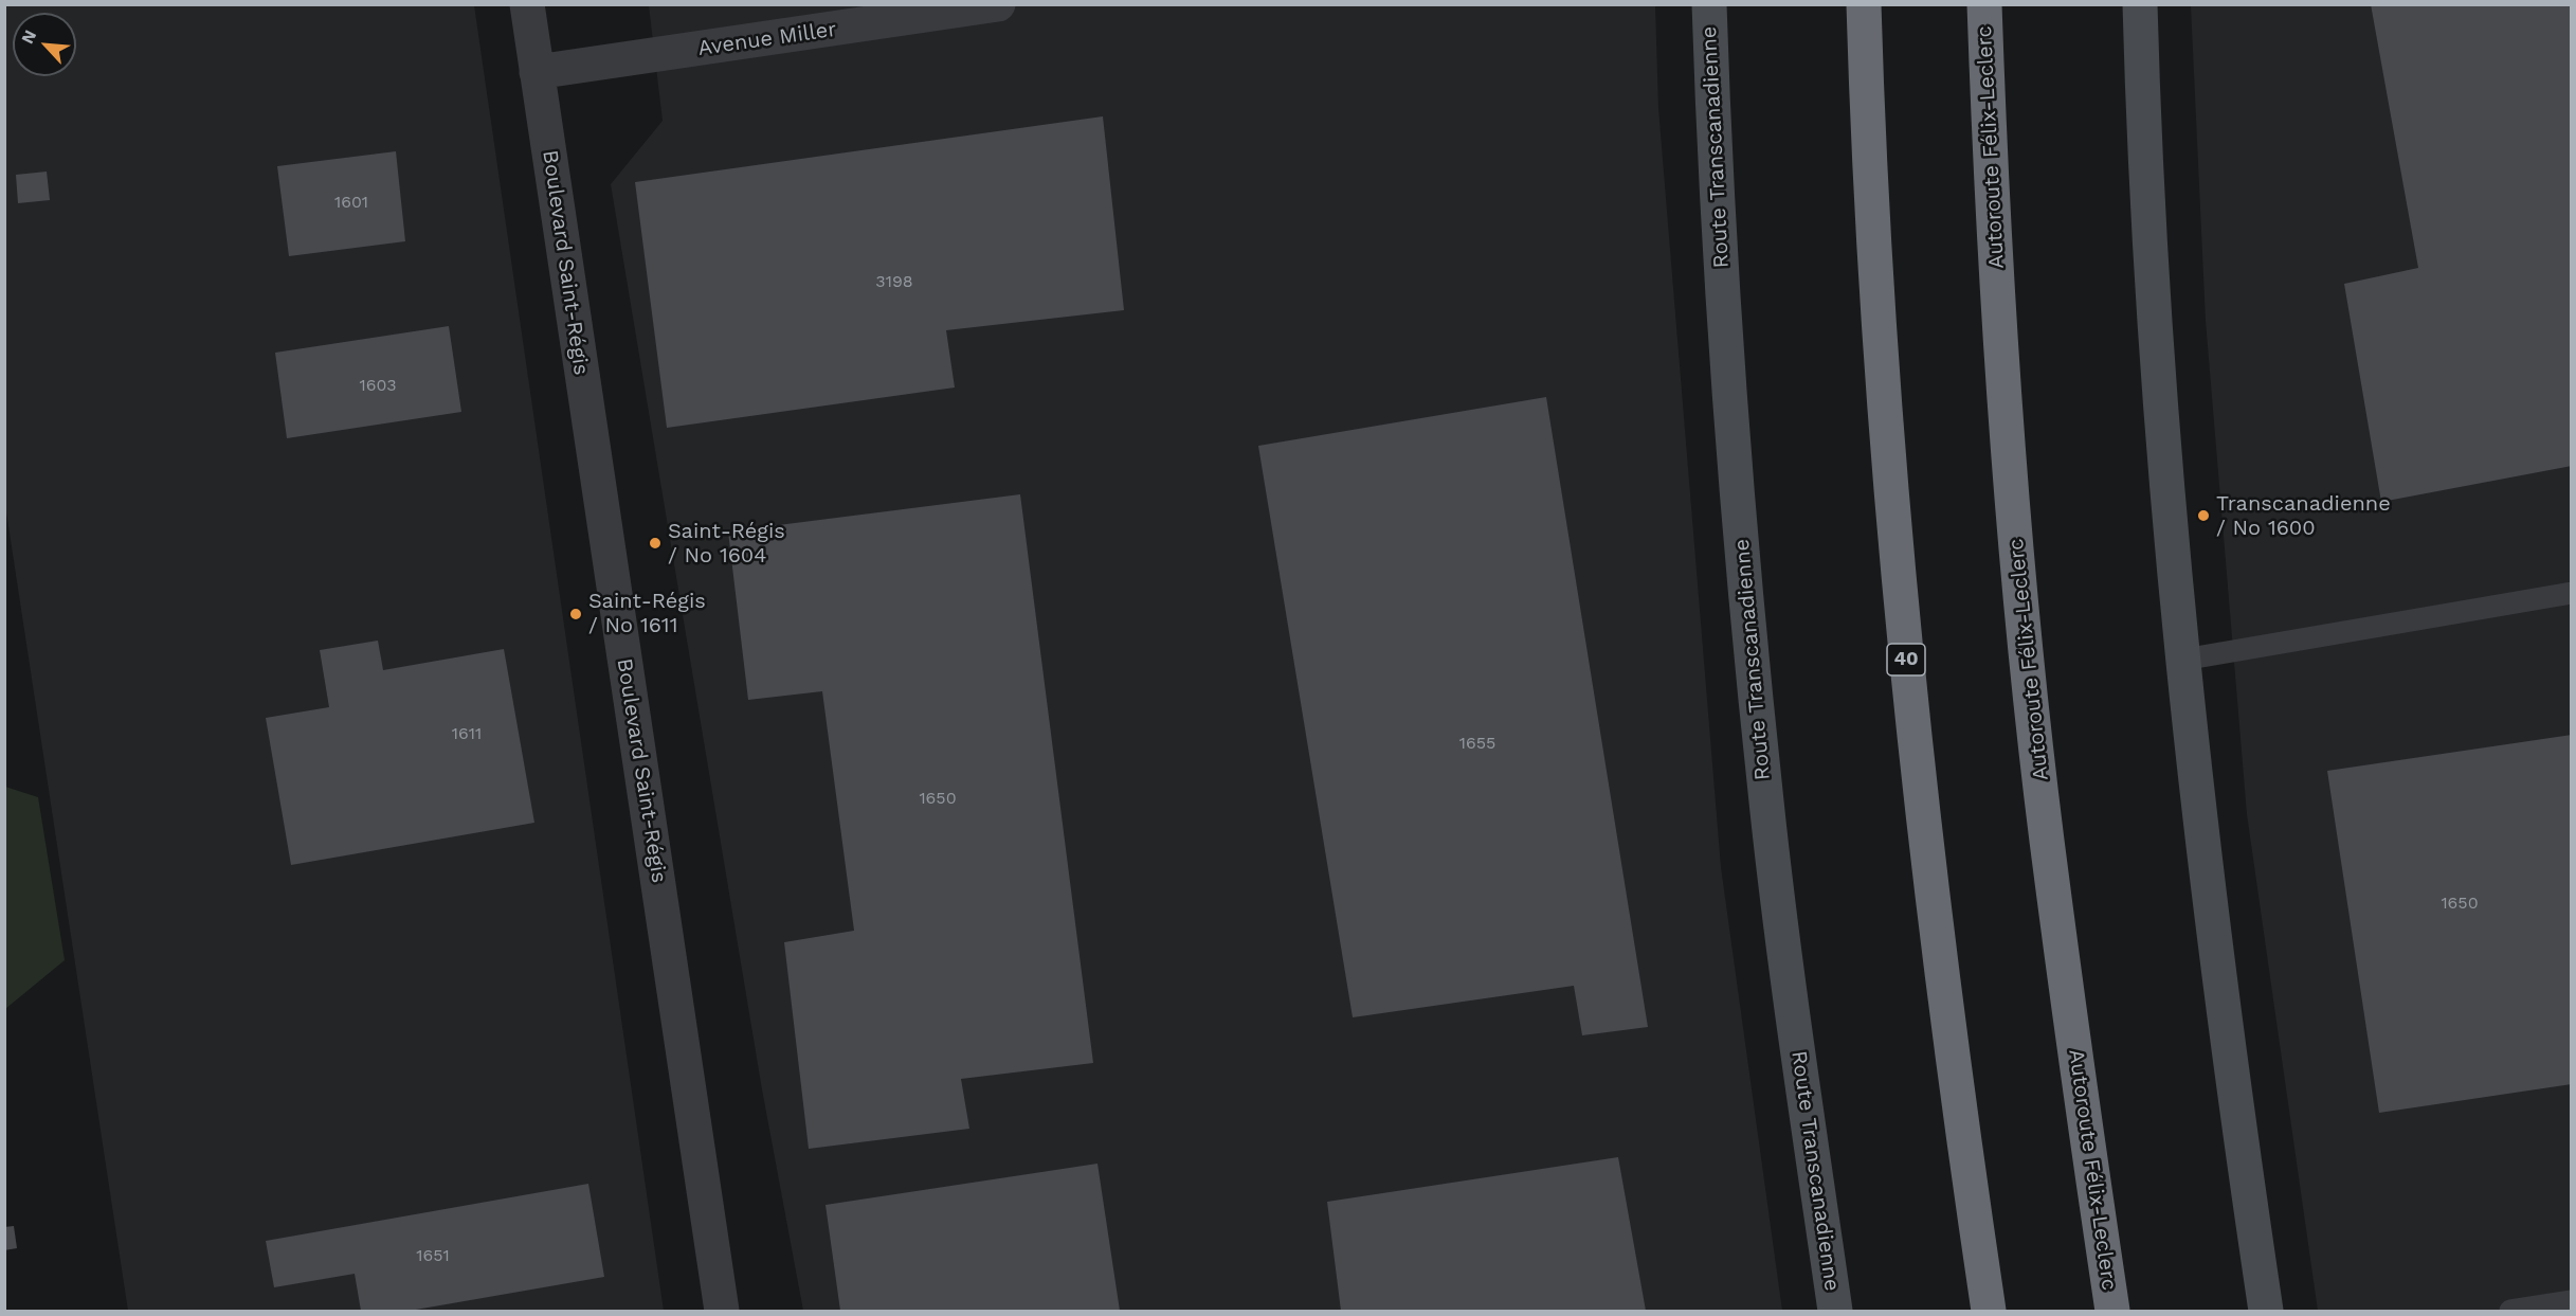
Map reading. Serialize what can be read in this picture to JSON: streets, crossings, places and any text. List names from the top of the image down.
{
  "streets": {
    "highway": ["Autoroute Félix-Leclerc", "40"],
    "main road": ["Route Transcanadienne"],
    "street": ["Avenue Miller", "Boulevard Saint-Régis"]
  },
  "crossings": [
    ["Avenue Miller", "Boulevard Saint-Régis"]
  ],
  "places": ["Transcanadienne / No 1600", "Saint-Régis / No 1604", "Saint-Régis / No 1611"],
  "house_numbers": [
    "1601",
    "3198",
    "1603",
    "1611",
    "1655",
    "1650",
    "1650",
    "1651"
  ],
  "north": "top left"
}
